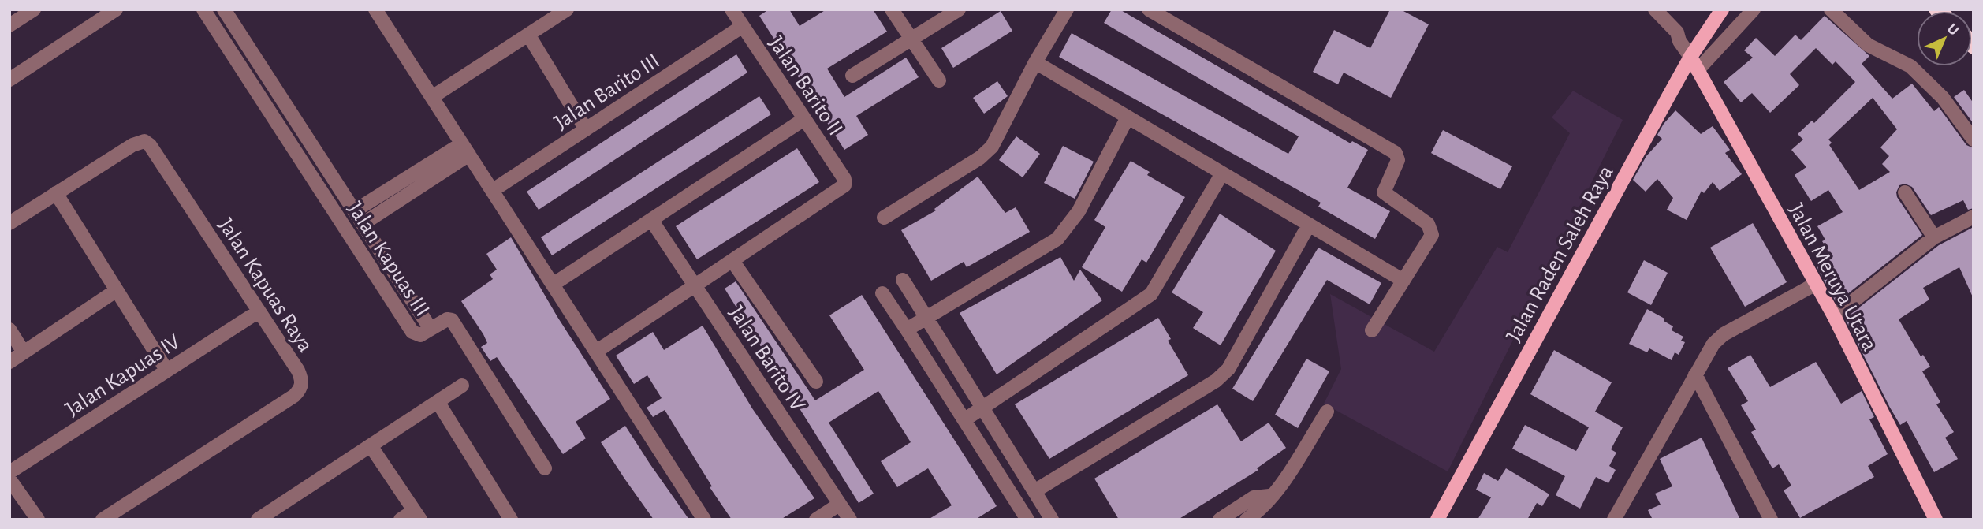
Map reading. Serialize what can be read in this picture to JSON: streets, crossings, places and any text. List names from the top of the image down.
{
  "streets": {
    "main road": ["Jalan Raden Saleh Raya", "Jalan Meruya Utara"],
    "street": [
      "Jalan Barito II",
      "Jalan Barito III",
      "Jalan Kapuas III",
      "Jalan Kapuas Raya",
      "Jalan Barito IV",
      "Jalan Kapuas IV"
    ]
  },
  "crossings": [
    ["Jalan Barito II", "Jalan Barito III"],
    ["Jalan Raden Saleh Raya", "Jalan Meruya Utara"],
    ["Jalan Kapuas Raya", "Jalan Kapuas IV"]
  ],
  "north": "top right"
}
